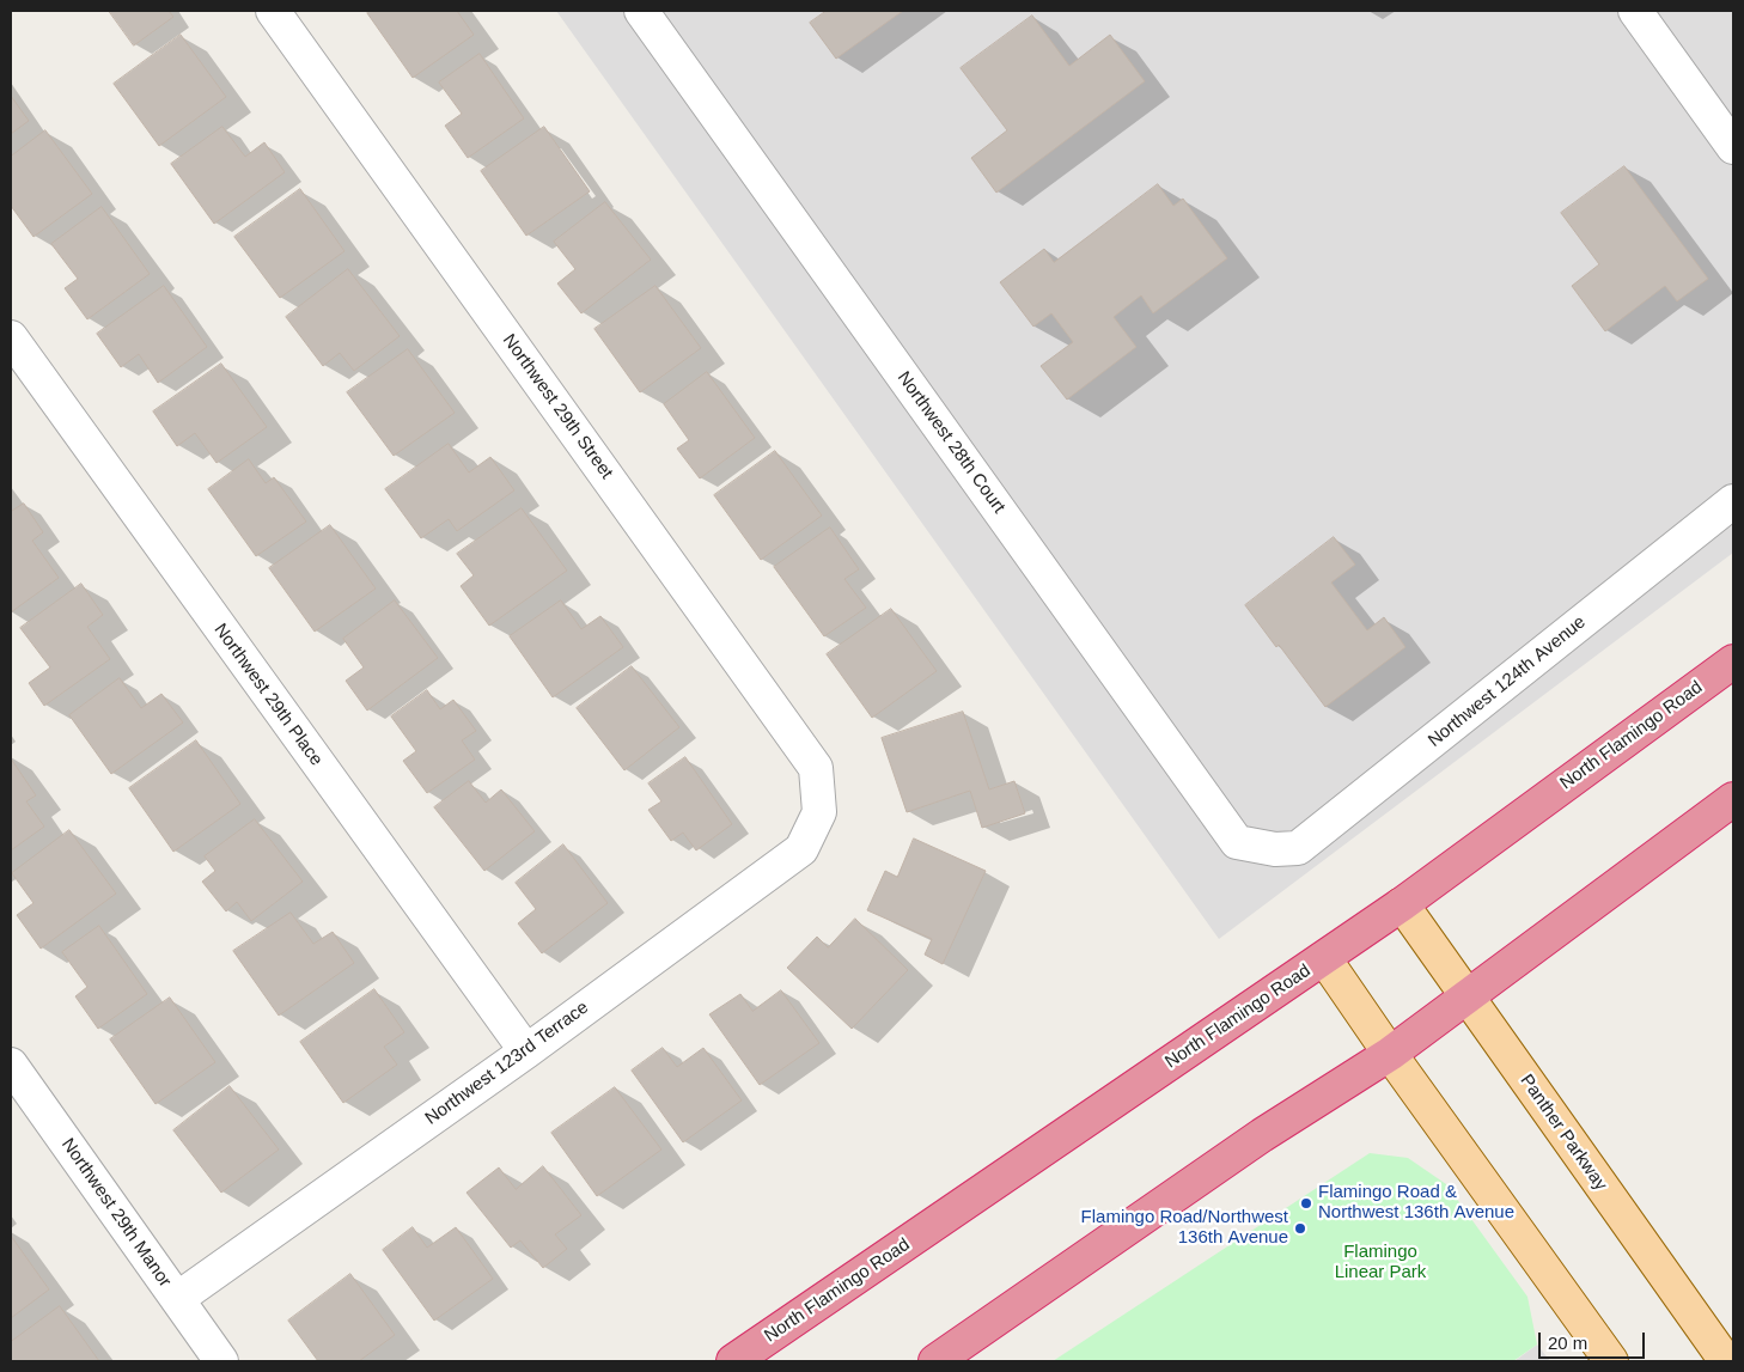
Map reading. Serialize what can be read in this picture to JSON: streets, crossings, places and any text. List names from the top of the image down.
{
  "streets": {
    "highway": ["North Flamingo Road"],
    "main road": ["Panther Parkway"],
    "street": [
      "Northwest 29th Street",
      "Northwest 28th Court",
      "Northwest 124th Avenue",
      "Northwest 29th Place",
      "Northwest 123rd Terrace",
      "Northwest 29th Manor"
    ]
  },
  "crossings": [
    ["Northwest 29th Street", "Northwest 123rd Terrace"],
    ["Northwest 28th Court", "Northwest 124th Avenue"],
    ["Northwest 29th Place", "Northwest 123rd Terrace"],
    ["North Flamingo Road", "Panther Parkway"],
    ["Northwest 123rd Terrace", "Northwest 29th Manor"]
  ],
  "parks": ["Flamingo Linear Park"],
  "places": ["Flamingo Road & Northwest 136th Avenue", "Flamingo Road/Northwest 136th Avenue"],
  "scale_bar": "20 m"
}
